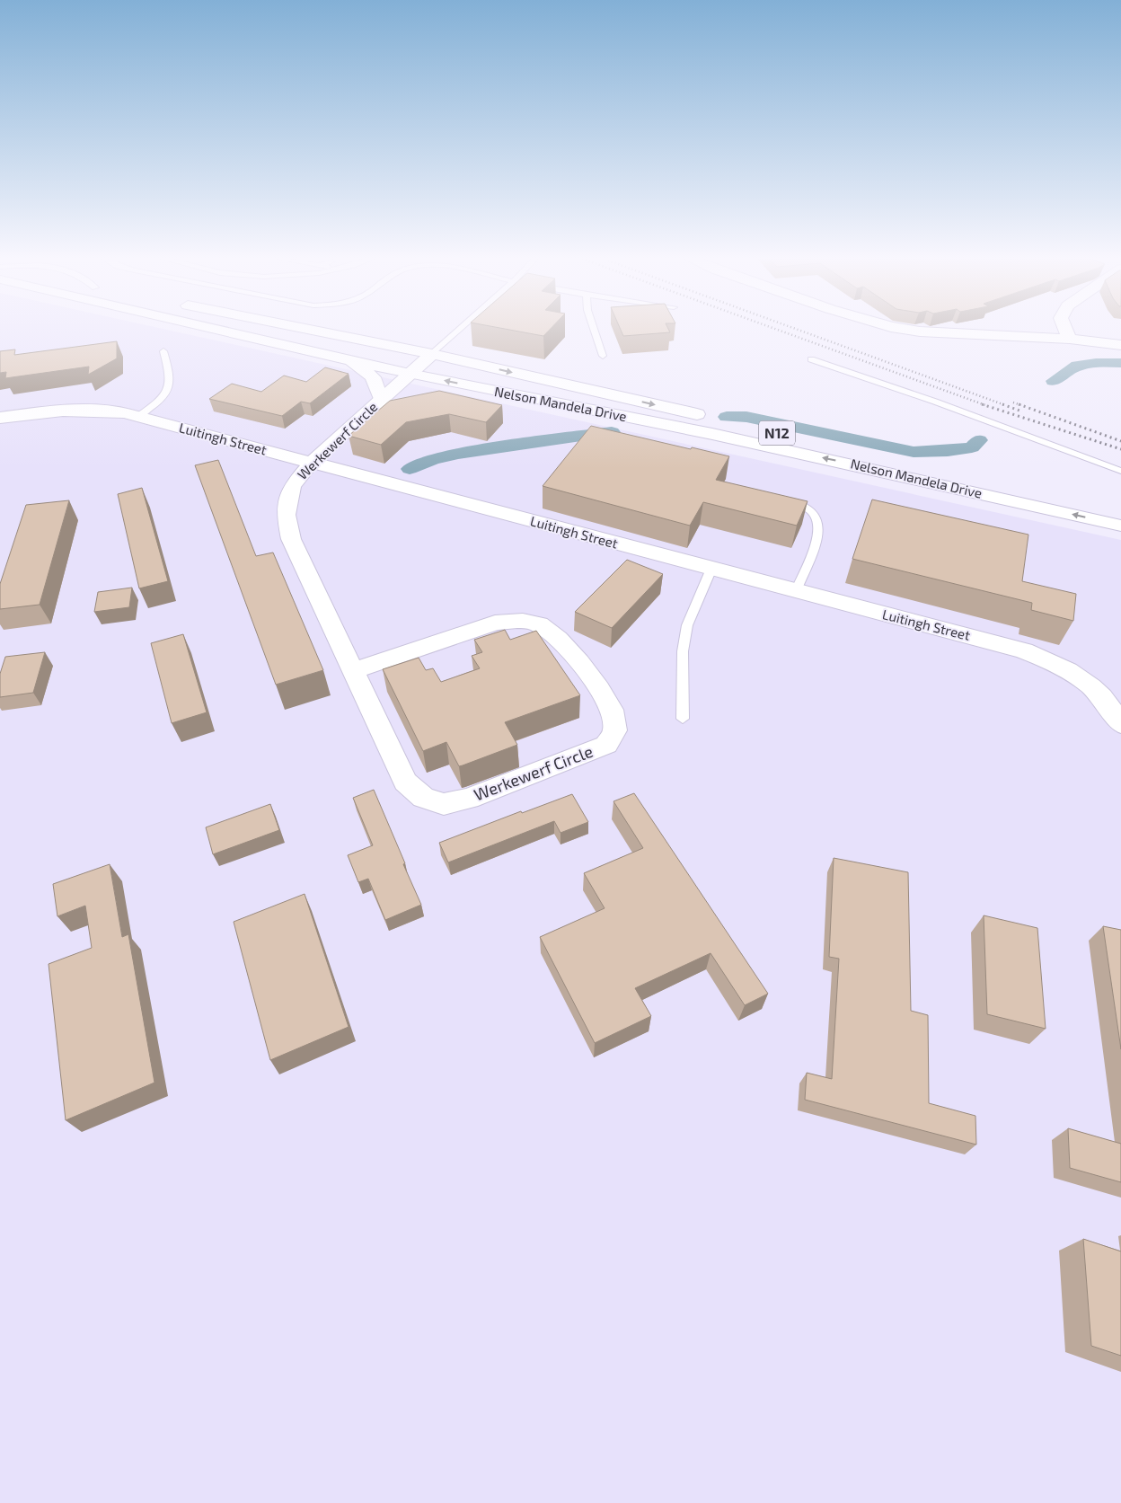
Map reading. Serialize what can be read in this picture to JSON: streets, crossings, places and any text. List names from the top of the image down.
{
  "streets": {
    "main road": [
      "Nelson Mandela Drive",
      "N12",
      "Luitingh Street",
      "Werkewerf Circle"
    ]
  },
  "crossings": [
    ["Nelson Mandela Drive", "Werkewerf Circle"],
    ["Luitingh Street", "Werkewerf Circle"]
  ]
}
